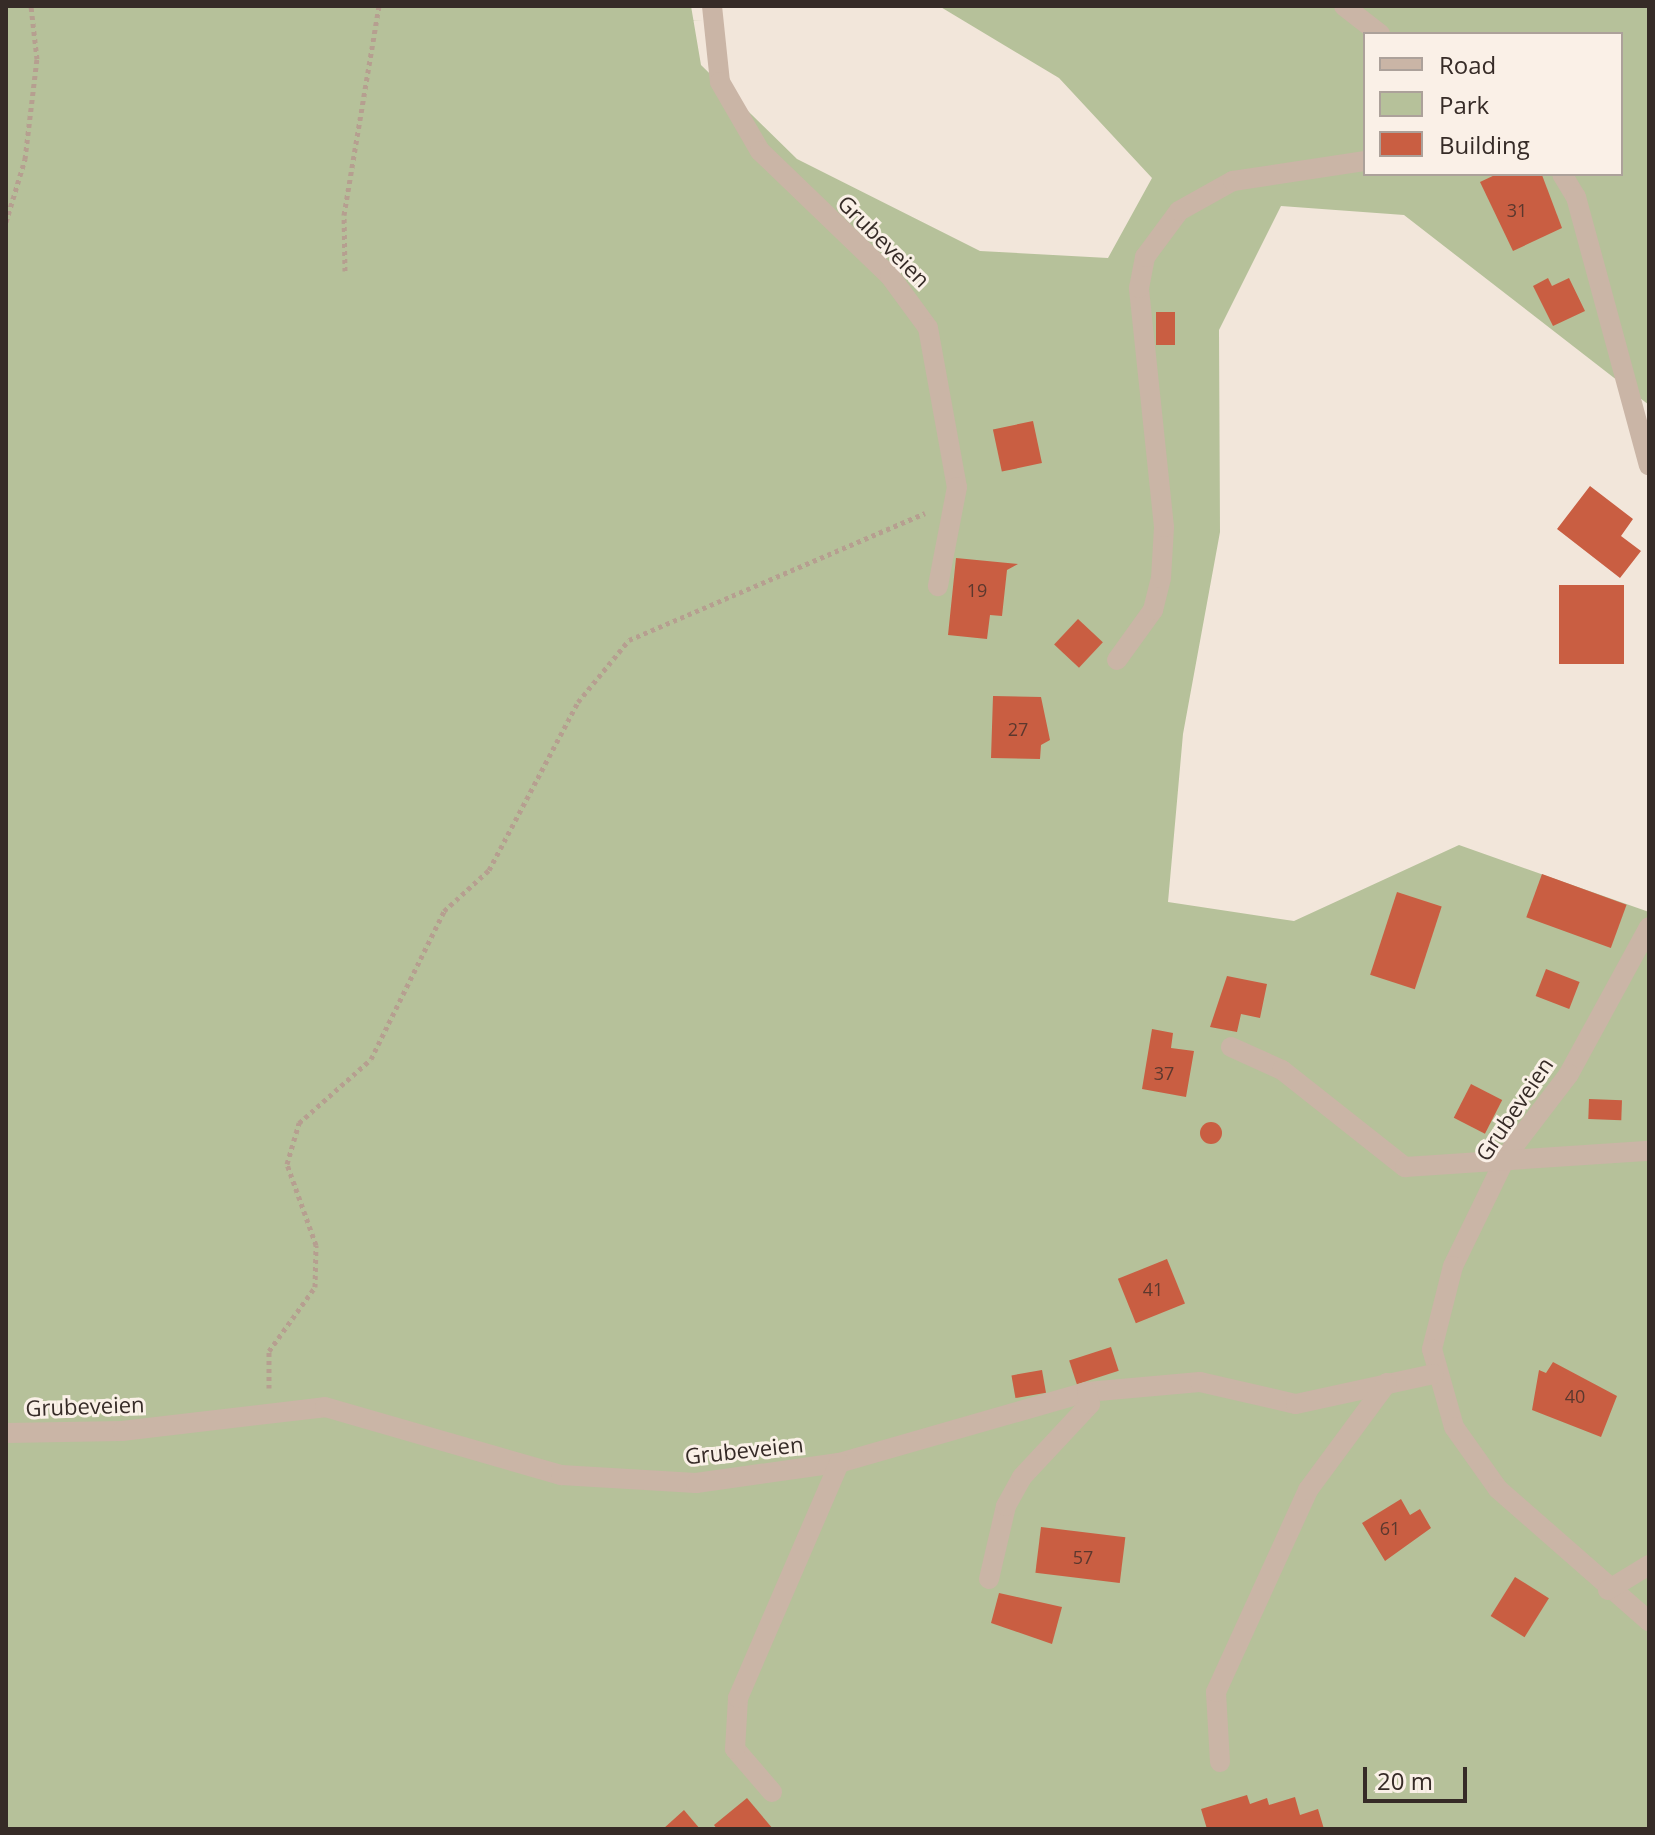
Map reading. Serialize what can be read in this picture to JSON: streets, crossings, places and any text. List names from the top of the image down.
{
  "streets": {
    "street": ["Grubeveien"]
  },
  "house_numbers": [
    "31",
    "19",
    "27",
    "37",
    "41",
    "40",
    "61",
    "57"
  ],
  "legend": ["Road", "Park", "Building"],
  "scale_bar": "20 m"
}
